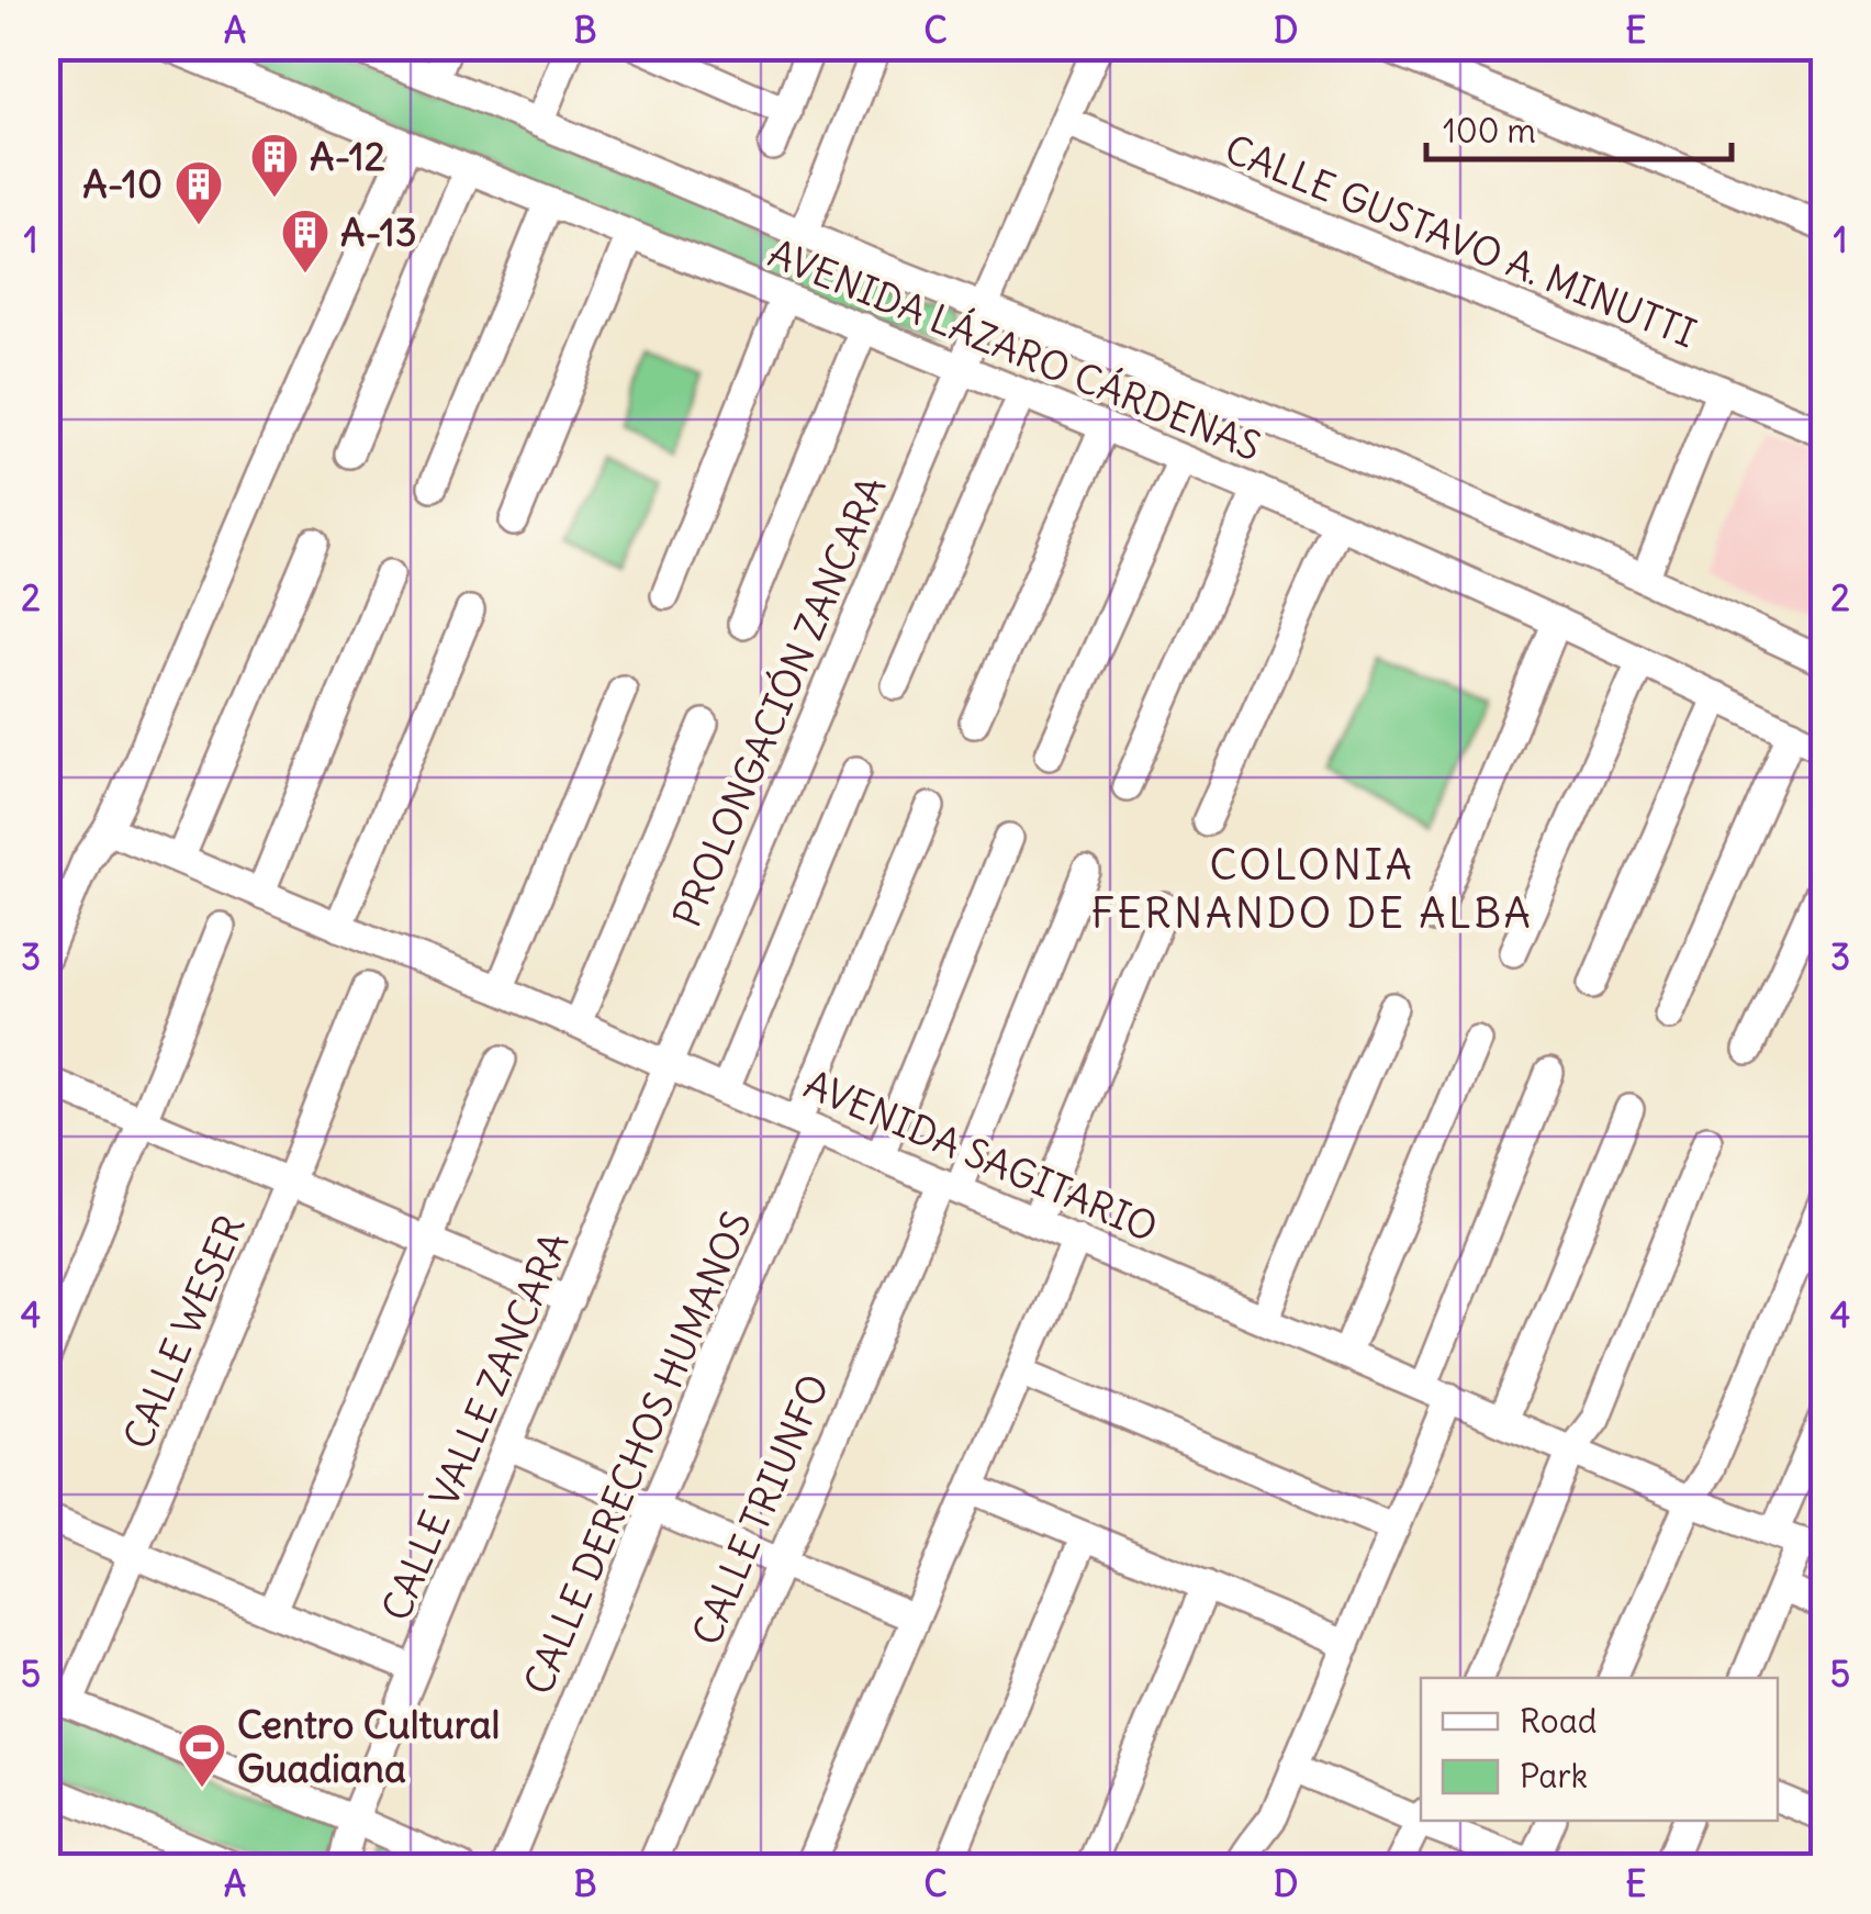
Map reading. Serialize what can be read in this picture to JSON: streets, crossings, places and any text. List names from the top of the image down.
{
  "streets": {
    "street": [
      "CALLE GUSTAVO A. MINUTTI",
      "AVENIDA LÁZARO CÁRDENAS",
      "PROLONGACIÓN ZANCARA",
      "AVENIDA SAGITARIO",
      "CALLE WESER",
      "CALLE VALLE ZANCARA",
      "CALLE DERECHOS HUMANOS",
      "CALLE TRIUNFO"
    ]
  },
  "crossings": [
    ["CALLE GUSTAVO A. MINUTTI", "PROLONGACIÓN ZANCARA"],
    ["AVENIDA LÁZARO CÁRDENAS", "PROLONGACIÓN ZANCARA"],
    ["PROLONGACIÓN ZANCARA", "AVENIDA SAGITARIO"],
    ["PROLONGACIÓN ZANCARA", "CALLE VALLE ZANCARA"],
    ["AVENIDA SAGITARIO", "CALLE VALLE ZANCARA"],
    ["AVENIDA SAGITARIO", "CALLE DERECHOS HUMANOS"],
    ["AVENIDA SAGITARIO", "CALLE TRIUNFO"]
  ],
  "districts": ["COLONIA FERNANDO DE ALBA"],
  "places": {
    "building": ["A-12", "A-10", "A-13"],
    "sports": ["Centro Cultural Guadiana"]
  },
  "legend": ["Road", "Park"],
  "scale_bar": "100 m",
  "grid": {
    "columns": [
      "A",
      "B",
      "C",
      "D",
      "E"
    ],
    "rows": [
      "1",
      "2",
      "3",
      "4",
      "5"
    ]
  }
}
